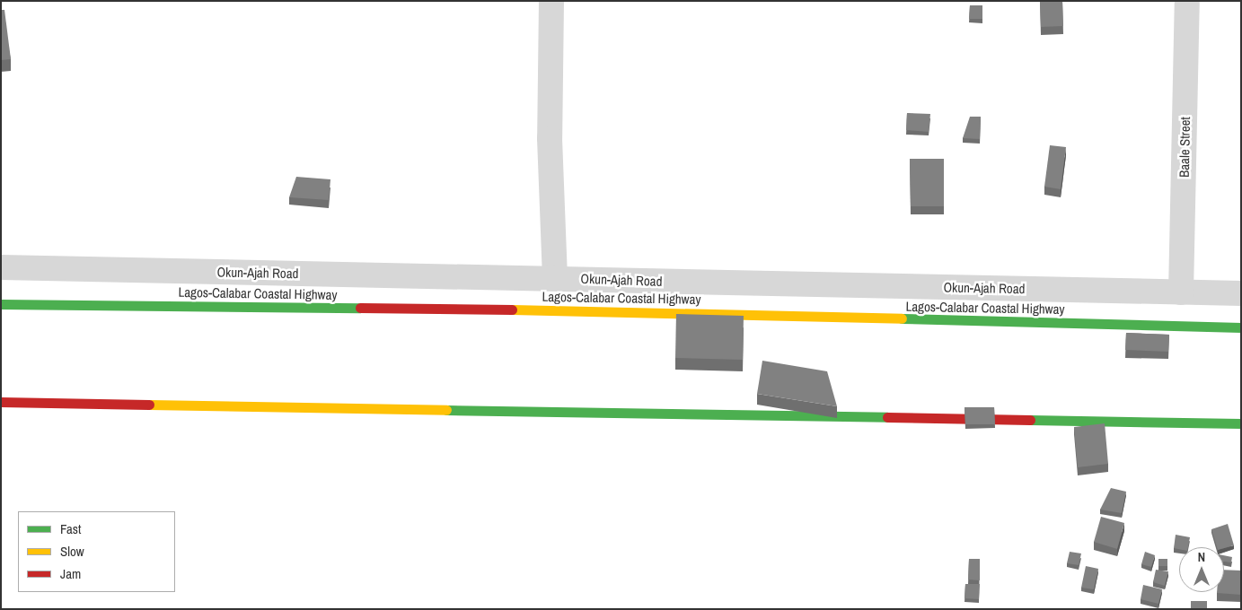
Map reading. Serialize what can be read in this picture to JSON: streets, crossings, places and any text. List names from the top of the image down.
{
  "streets": {
    "highway": ["Lagos-Calabar Coastal Highway"],
    "street": ["Baale Street", "Okun-Ajah Road"]
  },
  "crossings": [
    ["Baale Street", "Okun-Ajah Road"]
  ],
  "legend": ["Fast", "Slow", "Jam"],
  "north": "top"
}
